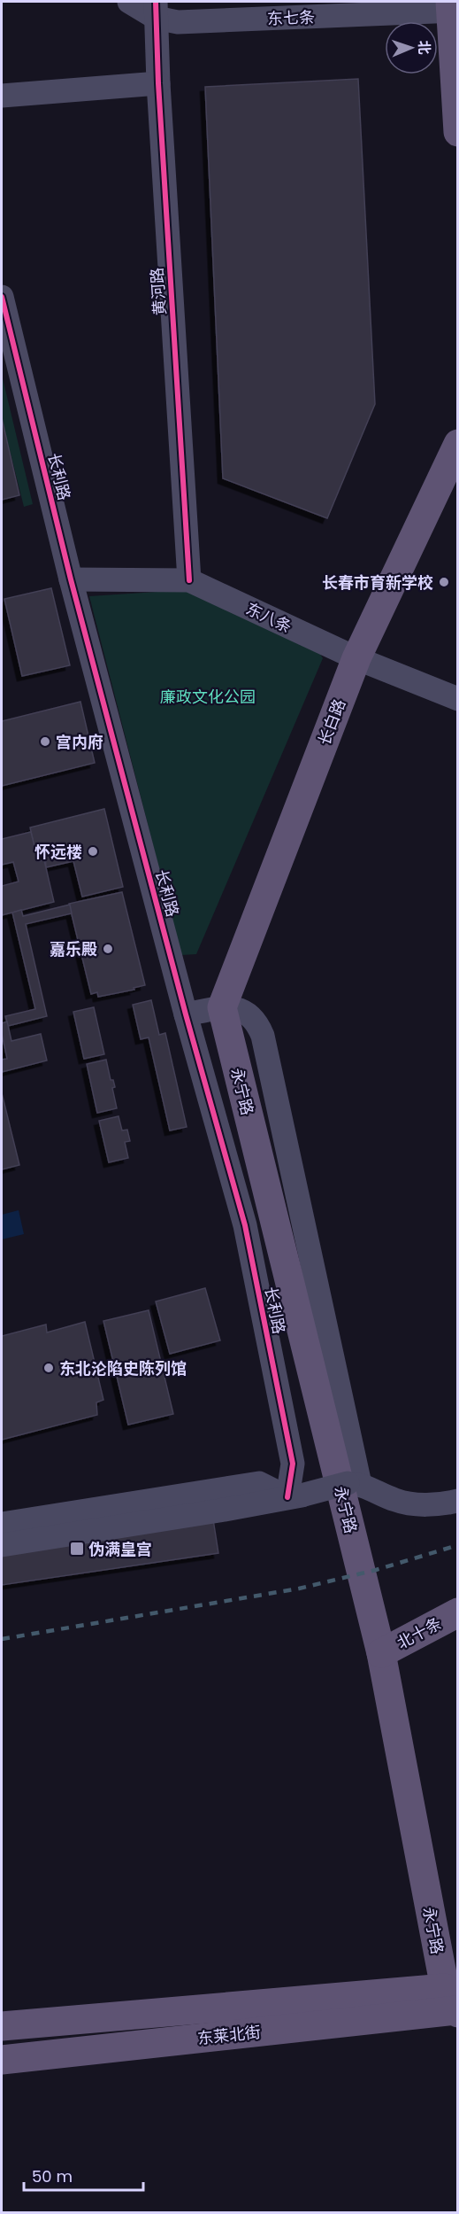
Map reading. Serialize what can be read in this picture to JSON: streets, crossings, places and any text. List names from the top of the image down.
{
  "streets": {
    "main road": [
      "长白路",
      "永宁路",
      "北十条",
      "东莱北街"
    ],
    "street": [
      "东七条",
      "黄河路",
      "长利路",
      "东八条"
    ]
  },
  "crossings": [
    ["东七条", "黄河路"],
    ["黄河路", "东八条"],
    ["长利路", "东八条"],
    ["东八条", "长白路"],
    ["长白路", "永宁路"],
    ["永宁路", "北十条"],
    ["永宁路", "东莱北街"]
  ],
  "parks": ["廉政文化公园"],
  "places": {
    "other": [
      "长春市育新学校",
      "宫内府",
      "怀远楼",
      "嘉乐殿",
      "东北沦陷史陈列馆"
    ],
    "transit": ["伪满皇宫"]
  },
  "scale_bar": "50 m",
  "north": "right"
}
